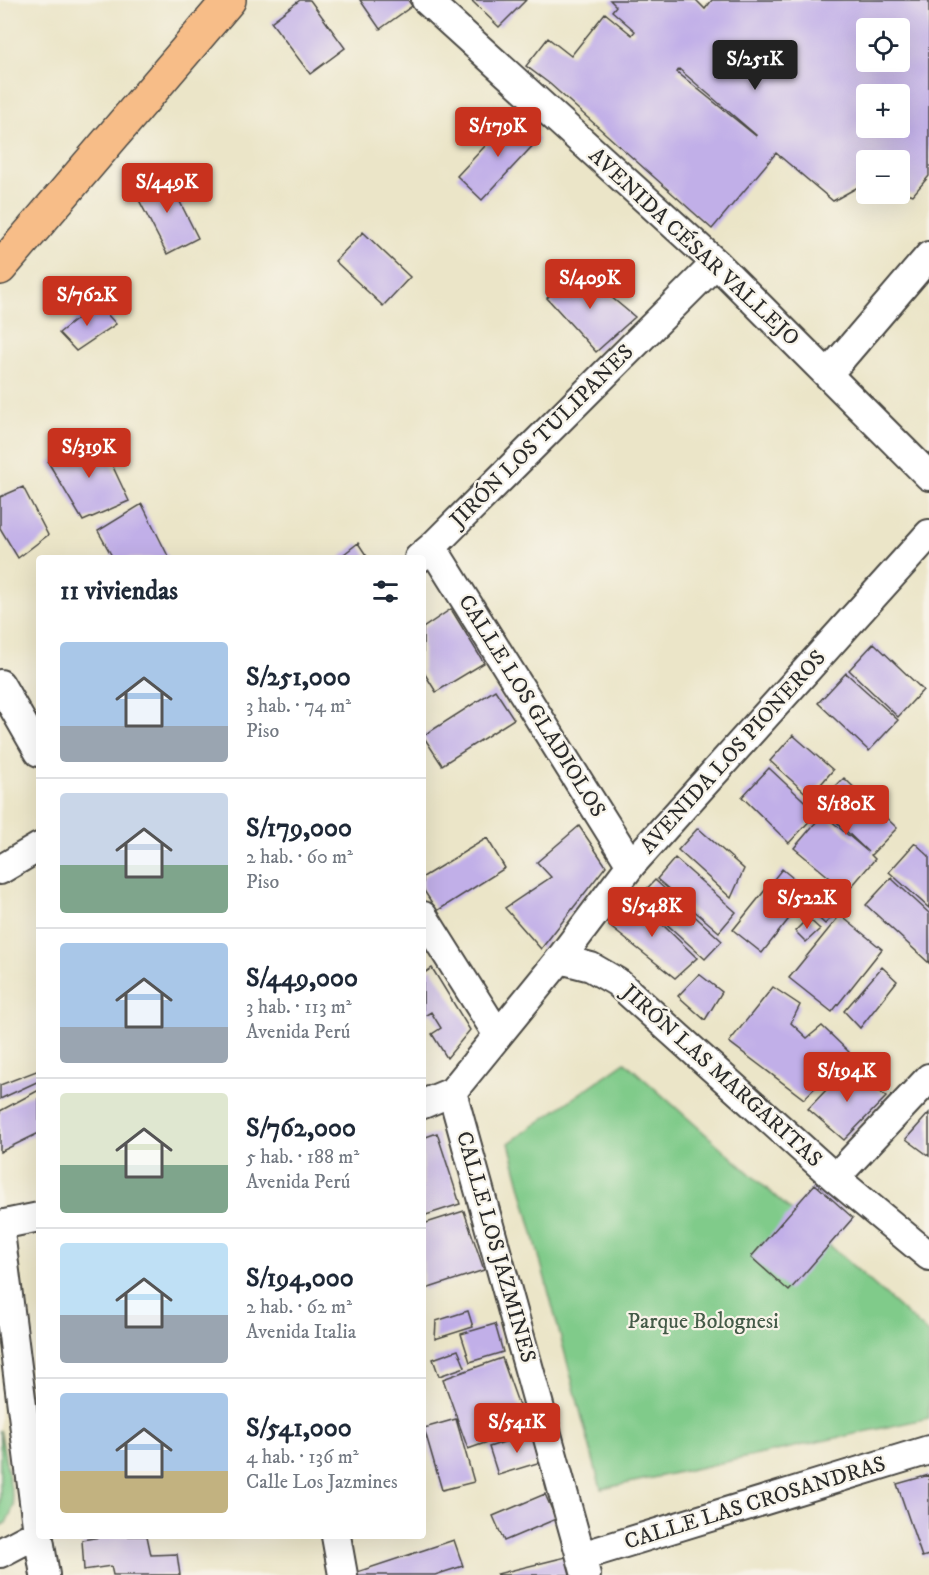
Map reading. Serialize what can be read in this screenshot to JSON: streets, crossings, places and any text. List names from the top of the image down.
{
  "streets": {
    "street": [
      "AVENIDA CÉSAR VALLEJO",
      "JIRÓN LOS TULIPANES",
      "CALLE LOS GLADIOLOS",
      "AVENIDA LOS PIONEROS",
      "JIRÓN LAS MARGARITAS",
      "CALLE LOS JAZMINES",
      "CALLE LAS CROSANDRAS"
    ]
  },
  "crossings": [
    ["AVENIDA CÉSAR VALLEJO", "JIRÓN LOS TULIPANES"],
    ["JIRÓN LOS TULIPANES", "CALLE LOS GLADIOLOS"],
    ["CALLE LOS GLADIOLOS", "AVENIDA LOS PIONEROS"],
    ["AVENIDA LOS PIONEROS", "JIRÓN LAS MARGARITAS"],
    ["AVENIDA LOS PIONEROS", "CALLE LOS JAZMINES"],
    ["CALLE LOS JAZMINES", "CALLE LAS CROSANDRAS"]
  ],
  "parks": ["Parque Bolognesi"],
  "page": {
    "map_buttons": ["+", "−"],
    "price": [
      "S/251K",
      "S/179K",
      "S/449K",
      "S/409K",
      "S/762K",
      "S/319K",
      "S/180K",
      "S/522K",
      "S/548K",
      "S/194K",
      "S/541K"
    ],
    "heading": "11 viviendas",
    "list": [
      {
        "name": "S/251,000",
        "note": "3 hab. · 74 m² · Piso"
      },
      {
        "name": "S/179,000",
        "note": "2 hab. · 60 m² · Piso"
      },
      {
        "name": "S/449,000",
        "note": "3 hab. · 113 m² · Avenida Perú"
      },
      {
        "name": "S/762,000",
        "note": "5 hab. · 188 m² · Avenida Perú"
      },
      {
        "name": "S/194,000",
        "note": "2 hab. · 62 m² · Avenida Italia"
      },
      {
        "name": "S/541,000",
        "note": "4 hab. · 136 m² · Calle Los Jazmines"
      }
    ]
  }
}
